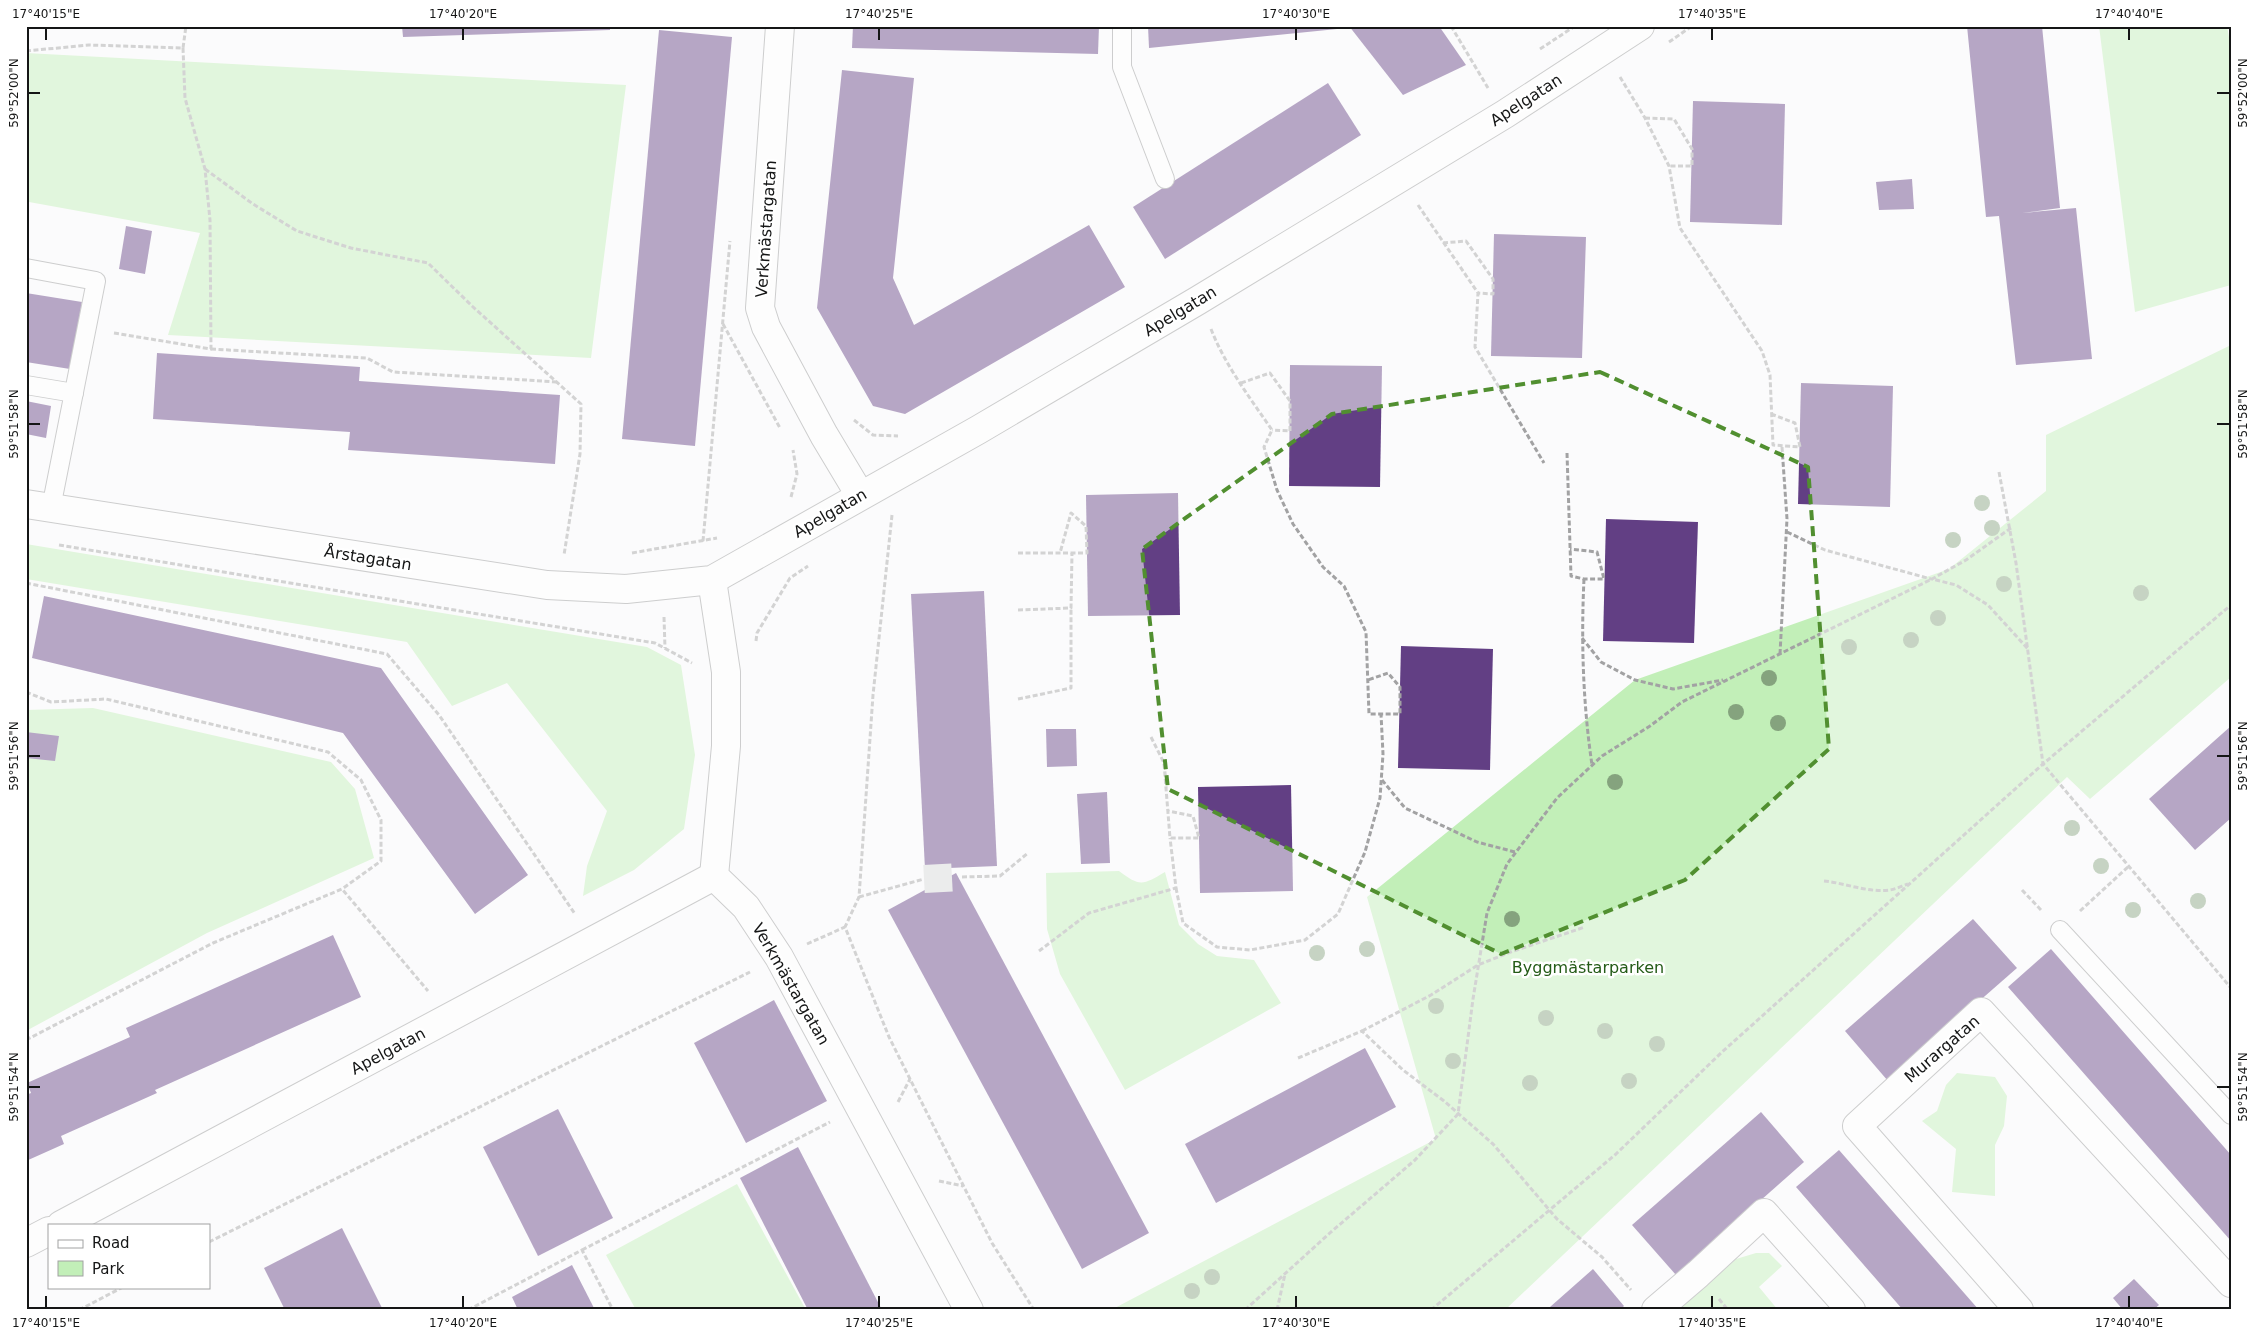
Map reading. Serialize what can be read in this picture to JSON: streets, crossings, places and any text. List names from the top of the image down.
{
  "streets": {
    "street": [
      "Apelgatan",
      "Verkmästargatan",
      "Årstagatan",
      "Murargatan"
    ]
  },
  "crossings": [
    ["Apelgatan", "Verkmästargatan"],
    ["Apelgatan", "Årstagatan"]
  ],
  "parks": ["Byggmästarparken"],
  "legend": ["Road", "Park"],
  "coordinates": [
    "17°40'15\"E",
    "17°40'20\"E",
    "17°40'25\"E",
    "17°40'30\"E",
    "17°40'35\"E",
    "17°40'40\"E",
    "59°52'00\"N",
    "59°51'58\"N",
    "59°51'56\"N",
    "59°51'54\"N"
  ]
}
